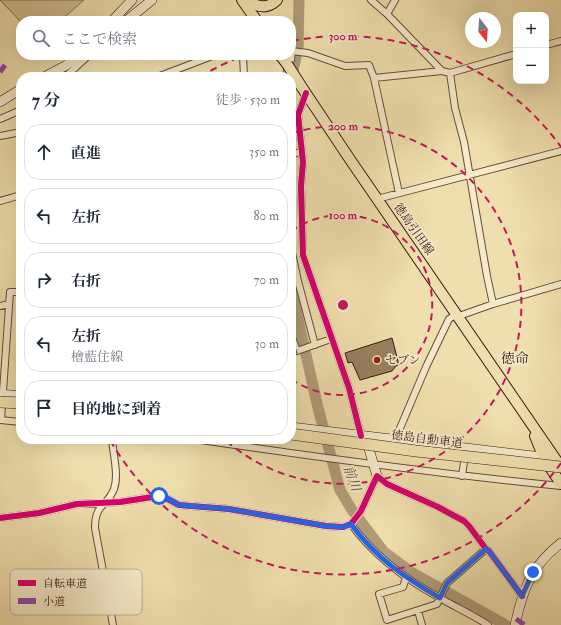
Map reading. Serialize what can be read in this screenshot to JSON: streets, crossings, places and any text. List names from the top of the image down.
{
  "streets": {
    "highway": ["徳島自動車道"],
    "main road": ["徳島引田線"]
  },
  "crossings": [
    ["徳島引田線", "徳島自動車道"]
  ],
  "districts": ["徳命"],
  "water": ["前川"],
  "places": ["セブン"],
  "legend": ["自転車道", "小道"],
  "north": "bottom",
  "page": {
    "map_buttons": ["+", "−"],
    "search": "ここで検索",
    "heading": ["7 分", "徒歩 · 530 m"],
    "list": [
      ["直進", "350 m"],
      ["左折", "80 m"],
      ["右折", "70 m"],
      ["左折", "檜藍住線", "30 m"],
      "目的地に到着"
    ]
  },
  "rings": ["300 m", "200 m", "100 m"]
}
